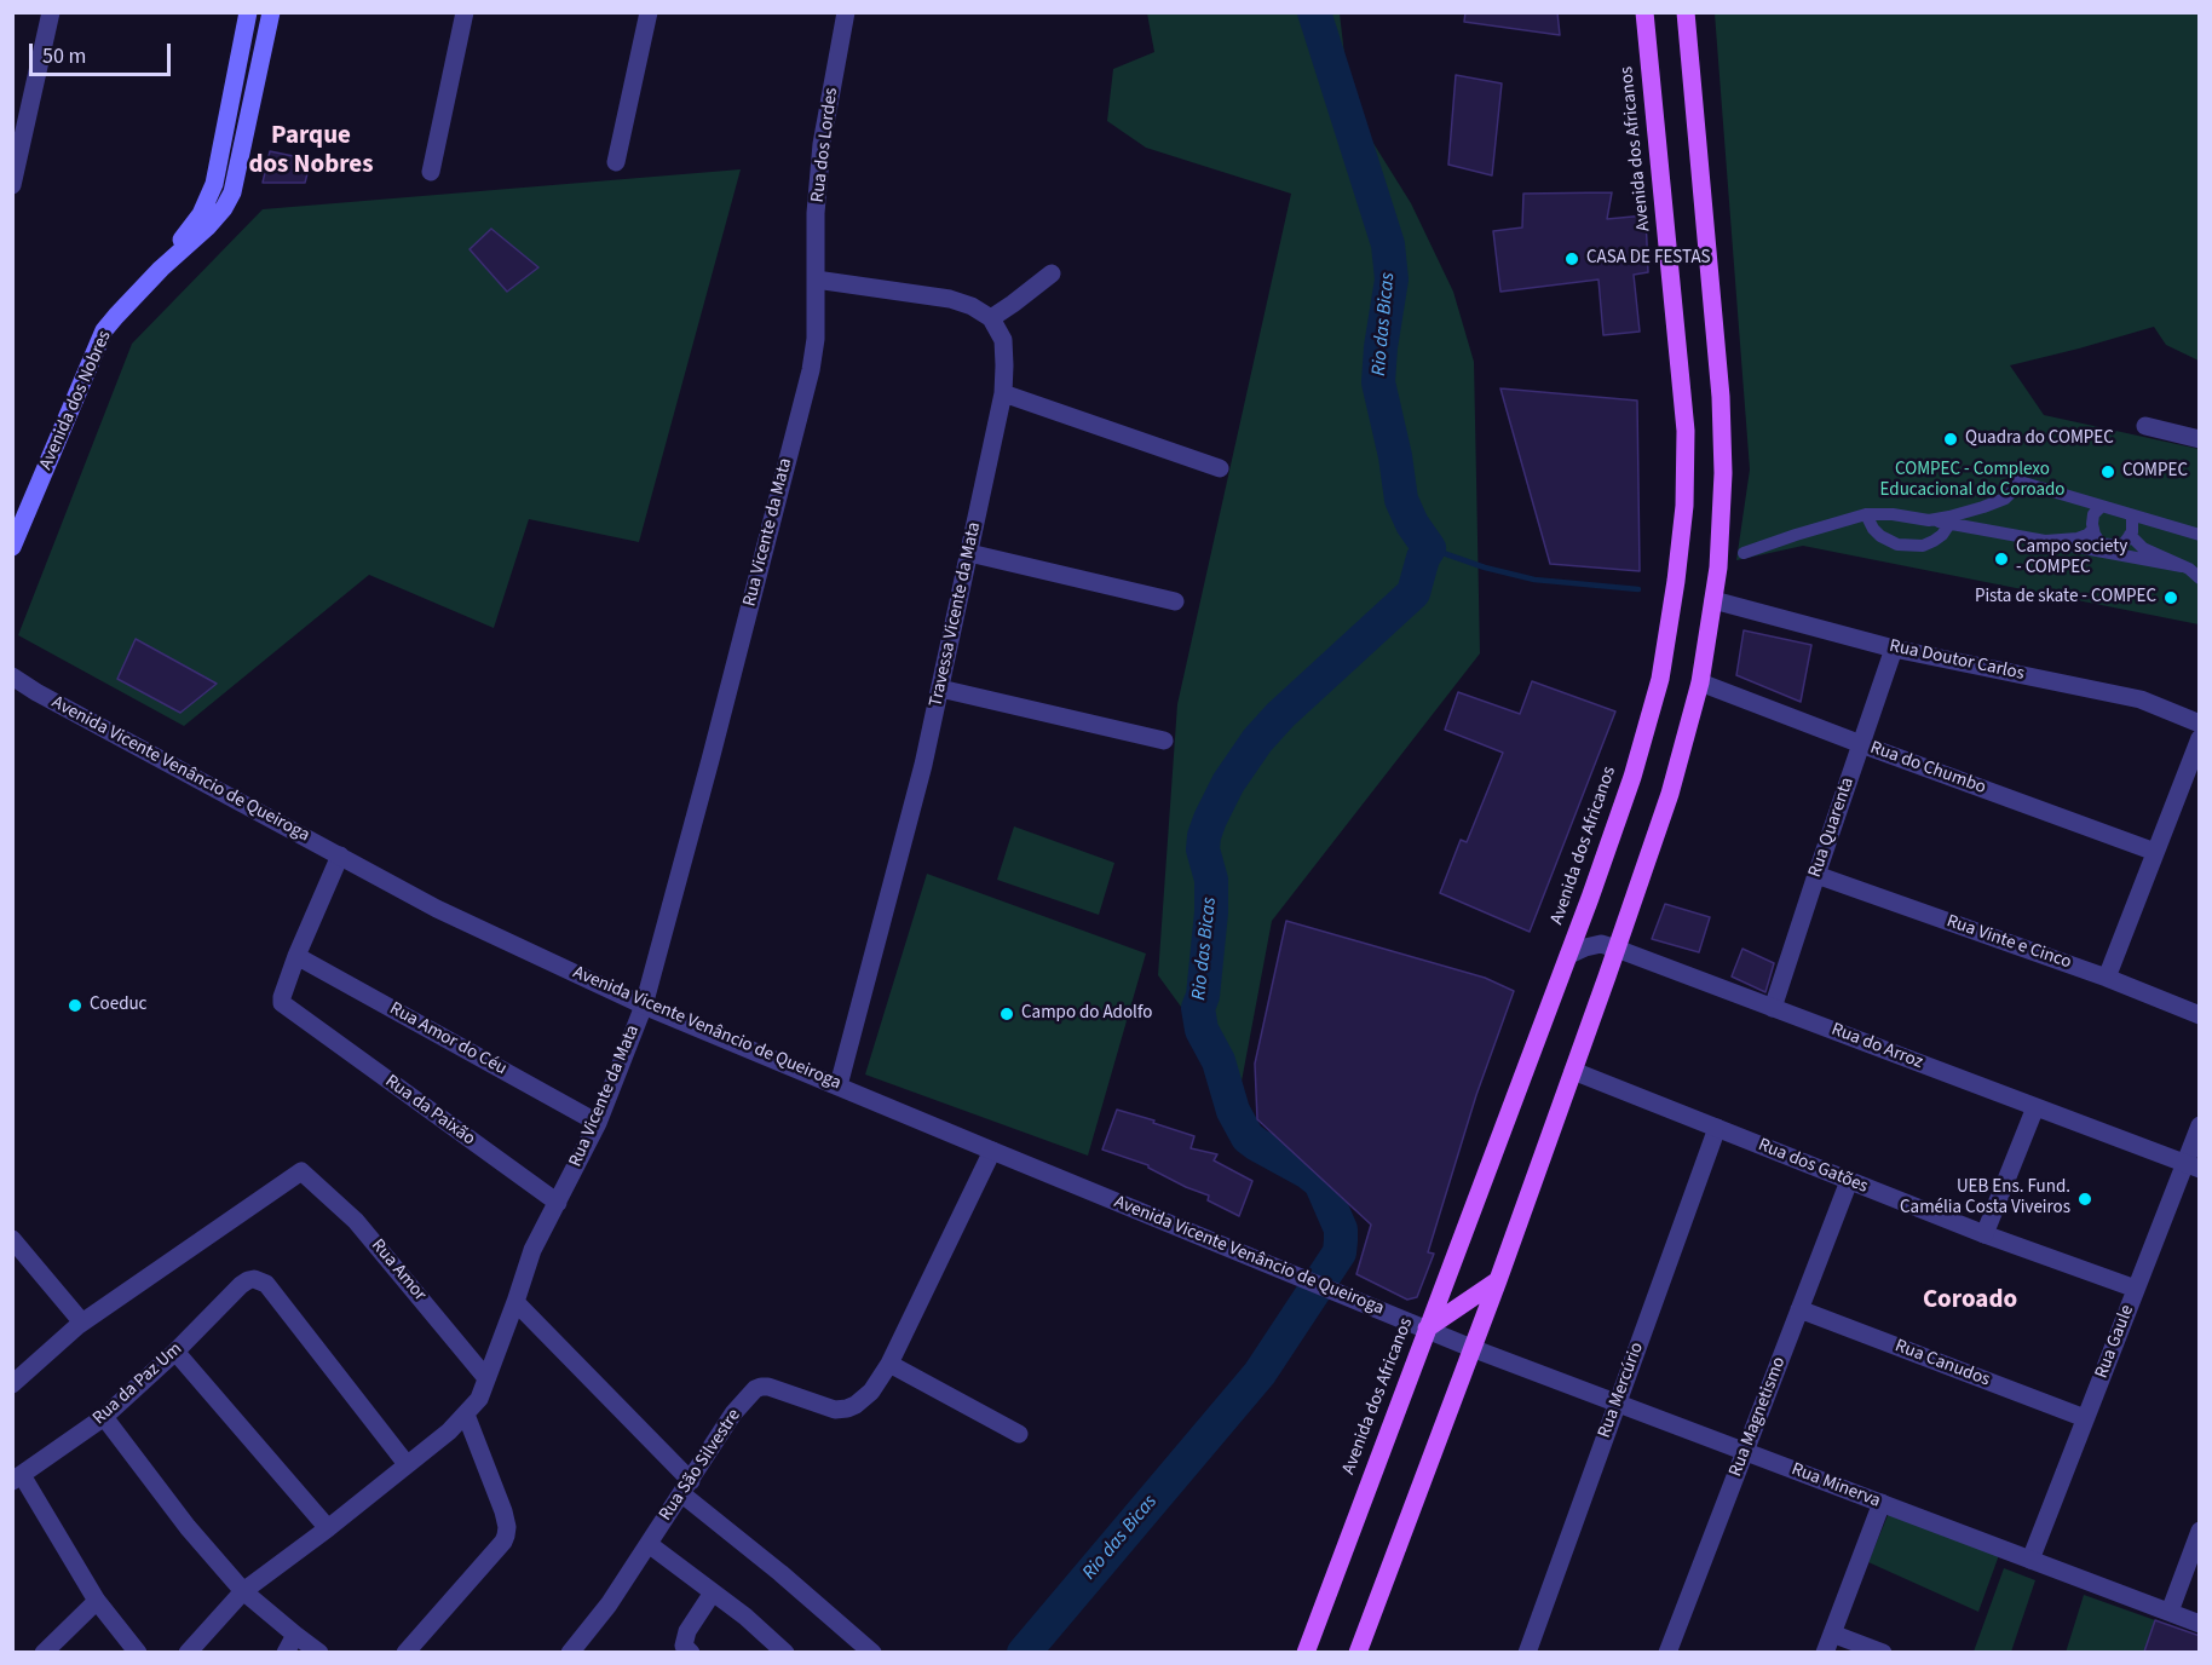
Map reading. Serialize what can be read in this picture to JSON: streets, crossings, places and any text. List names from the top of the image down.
{
  "streets": {
    "main road": ["Avenida dos Africanos", "Avenida dos Nobres"],
    "street": [
      "Rua dos Lordes",
      "Rua Vicente da Mata",
      "Travessa Vicente da Mata",
      "Rua Doutor Carlos",
      "Rua do Chumbo",
      "Avenida Vicente Venâncio de Queiroga",
      "Rua Quarenta",
      "Rua Vinte e Cinco",
      "Rua Amor do Céu",
      "Rua do Arroz",
      "Rua da Paixão",
      "Rua dos Gatões",
      "Rua Amor",
      "Rua Gaule",
      "Rua Canudos",
      "Rua da Paz Um",
      "Rua Mercúrio",
      "Rua Magnetismo",
      "Rua São Silvestre",
      "Rua Minerva"
    ]
  },
  "crossings": [
    ["Rua dos Lordes", "Rua Vicente da Mata"],
    ["Avenida dos Africanos", "Avenida Vicente Venâncio de Queiroga"],
    ["Avenida dos Africanos", "Rua do Arroz"],
    ["Rua Vicente da Mata", "Avenida Vicente Venâncio de Queiroga"],
    ["Rua Vicente da Mata", "Rua Amor do Céu"],
    ["Rua Vicente da Mata", "Rua da Paixão"],
    ["Rua Vicente da Mata", "Rua Amor"],
    ["Rua Vicente da Mata", "Rua da Paz Um"],
    ["Travessa Vicente da Mata", "Avenida Vicente Venâncio de Queiroga"],
    ["Rua Doutor Carlos", "Rua Quarenta"],
    ["Rua do Chumbo", "Rua Quarenta"],
    ["Avenida Vicente Venâncio de Queiroga", "Rua São Silvestre"],
    ["Avenida Vicente Venâncio de Queiroga", "Rua Minerva"],
    ["Rua Quarenta", "Rua Vinte e Cinco"],
    ["Rua Quarenta", "Rua do Arroz"],
    ["Rua Amor do Céu", "Rua da Paixão"],
    ["Rua do Arroz", "Rua Gaule"],
    ["Rua dos Gatões", "Rua Gaule"],
    ["Rua dos Gatões", "Rua Mercúrio"],
    ["Rua dos Gatões", "Rua Magnetismo"],
    ["Rua Gaule", "Rua Canudos"],
    ["Rua Gaule", "Rua Minerva"],
    ["Rua Canudos", "Rua Magnetismo"],
    ["Rua Mercúrio", "Rua Minerva"],
    ["Rua Magnetismo", "Rua Minerva"]
  ],
  "districts": ["Parque dos Nobres", "Coroado"],
  "water": ["Rio das Bicas"],
  "parks": ["COMPEC - Complexo Educacional do Coroado"],
  "places": [
    "CASA DE FESTAS",
    "Quadra do COMPEC",
    "COMPEC",
    "Campo society - COMPEC",
    "Pista de skate - COMPEC",
    "Coeduc",
    "Campo do Adolfo",
    "UEB Ens. Fund. Camélia Costa Viveiros"
  ],
  "scale_bar": "50 m"
}
